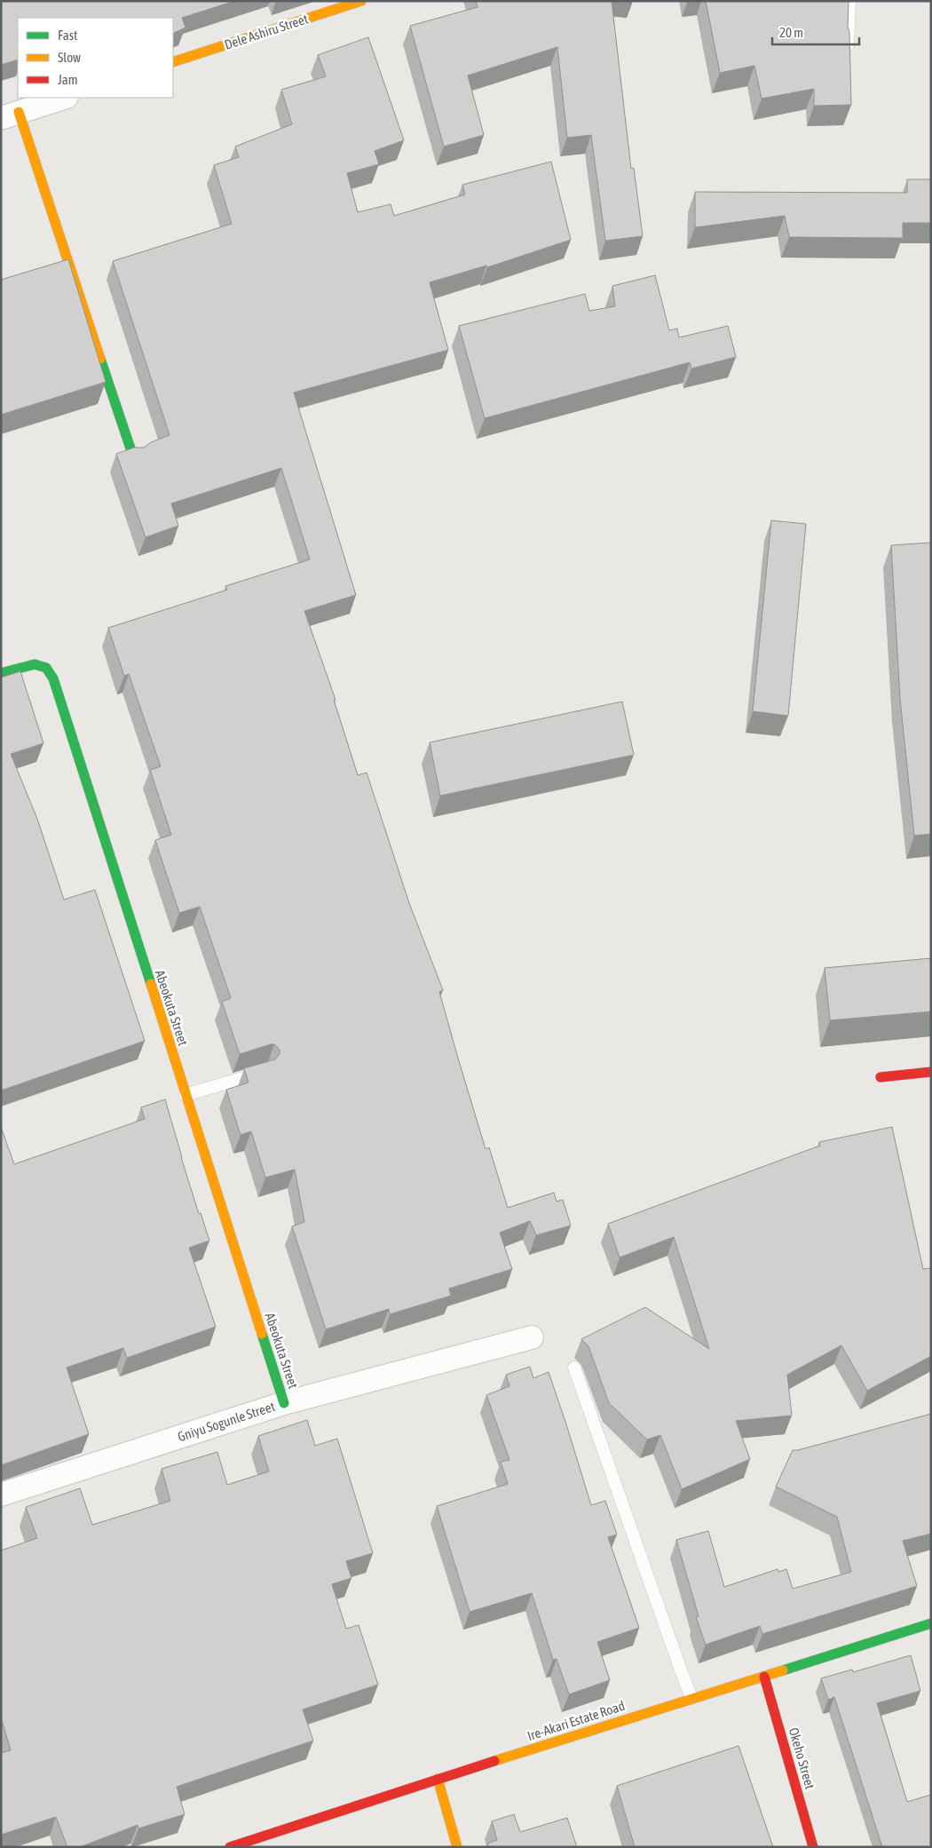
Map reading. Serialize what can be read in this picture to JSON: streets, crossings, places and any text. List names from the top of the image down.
{
  "streets": {
    "street": [
      "Dele Ashiru Street",
      "Abeokuta Street",
      "Gniyu Sogunle Street",
      "Ire-Akari Estate Road",
      "Okeho Street"
    ]
  },
  "crossings": [
    ["Abeokuta Street", "Gniyu Sogunle Street"],
    ["Ire-Akari Estate Road", "Okeho Street"]
  ],
  "legend": ["Fast", "Slow", "Jam"],
  "scale_bar": "20 m"
}
